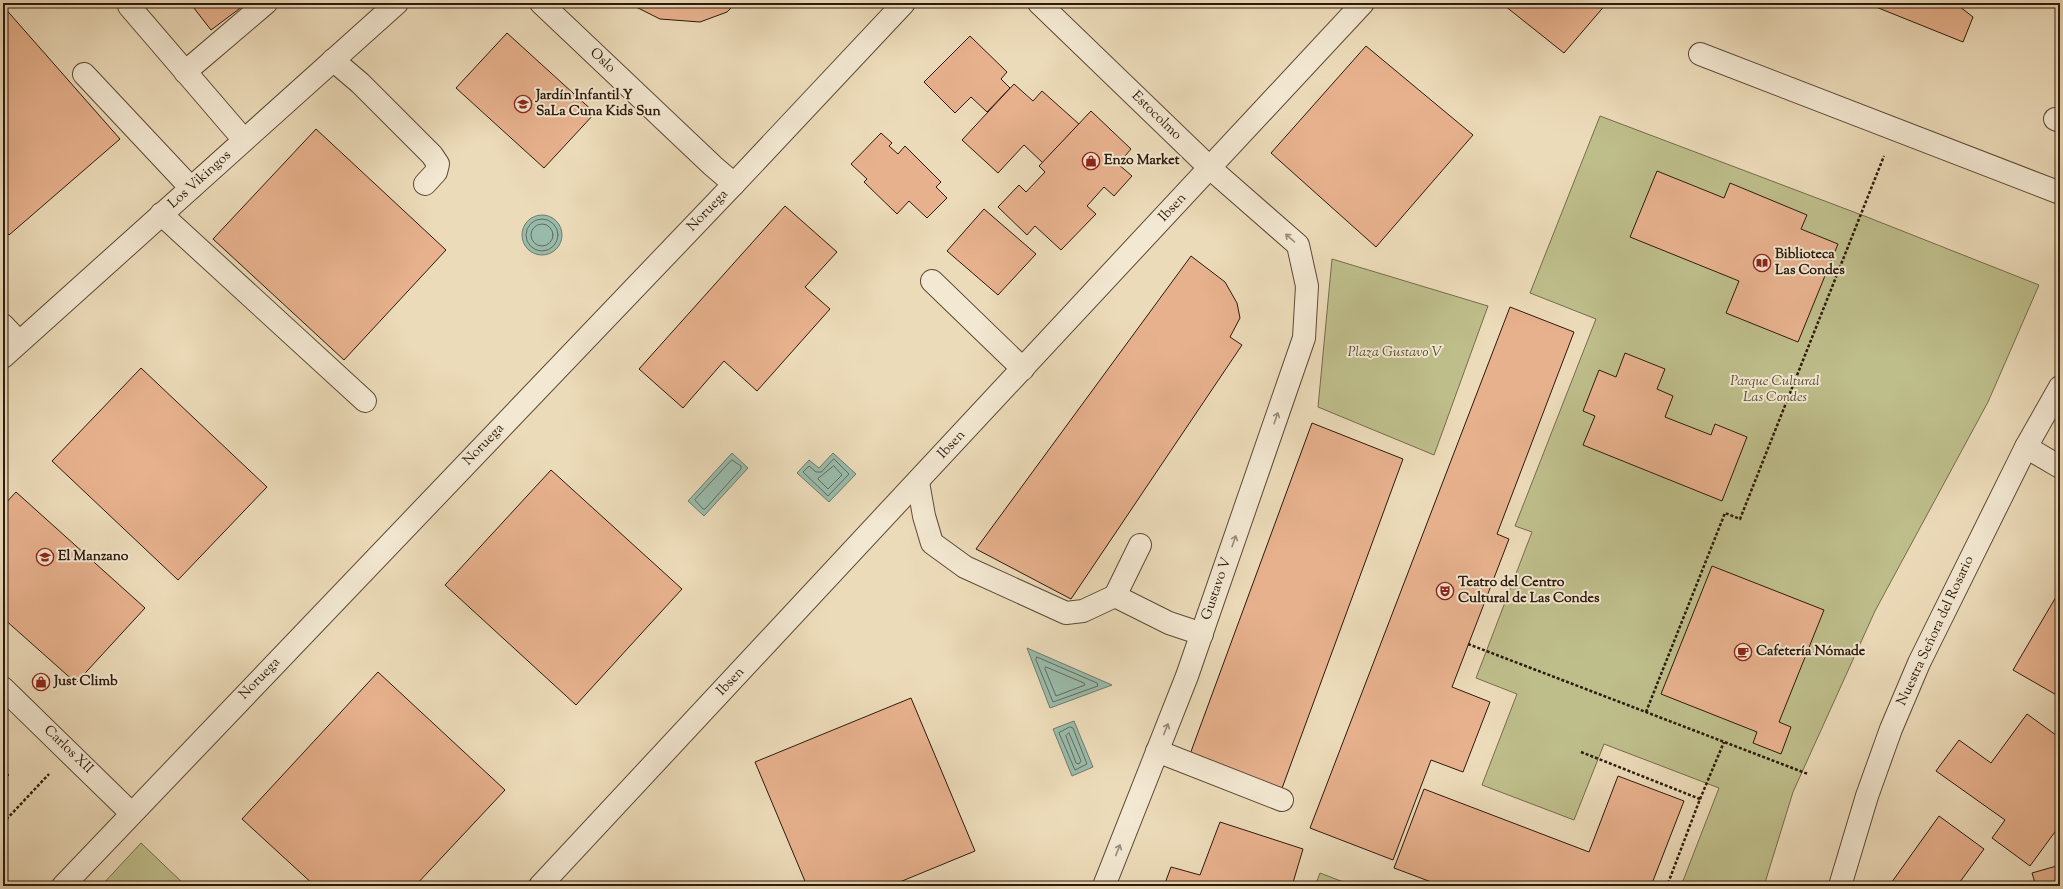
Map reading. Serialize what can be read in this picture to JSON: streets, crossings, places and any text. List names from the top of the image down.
{
  "streets": {
    "street": [
      "Oslo",
      "Estocolmo",
      "Los Vikingos",
      "Ibsen",
      "Noruega",
      "Gustavo V",
      "Nuestra Señora del Rosario",
      "Carlos XII"
    ]
  },
  "crossings": [
    ["Oslo", "Noruega"],
    ["Estocolmo", "Ibsen"],
    ["Estocolmo", "Gustavo V"],
    ["Noruega", "Carlos XII"]
  ],
  "one_way": ["Estocolmo", "Gustavo V"],
  "parks": ["Plaza Gustavo V", "Parque Cultural Las Condes"],
  "places": {
    "school or university": ["Jardín Infantil Y SaLa Cuna Kids Sun", "El Manzano"],
    "shop": ["Enzo Market", "Just Climb"],
    "library": ["Biblioteca Las Condes"],
    "theatre": ["Teatro del Centro Cultural de Las Condes"],
    "cafe": ["Cafetería Nómade"]
  }
}
